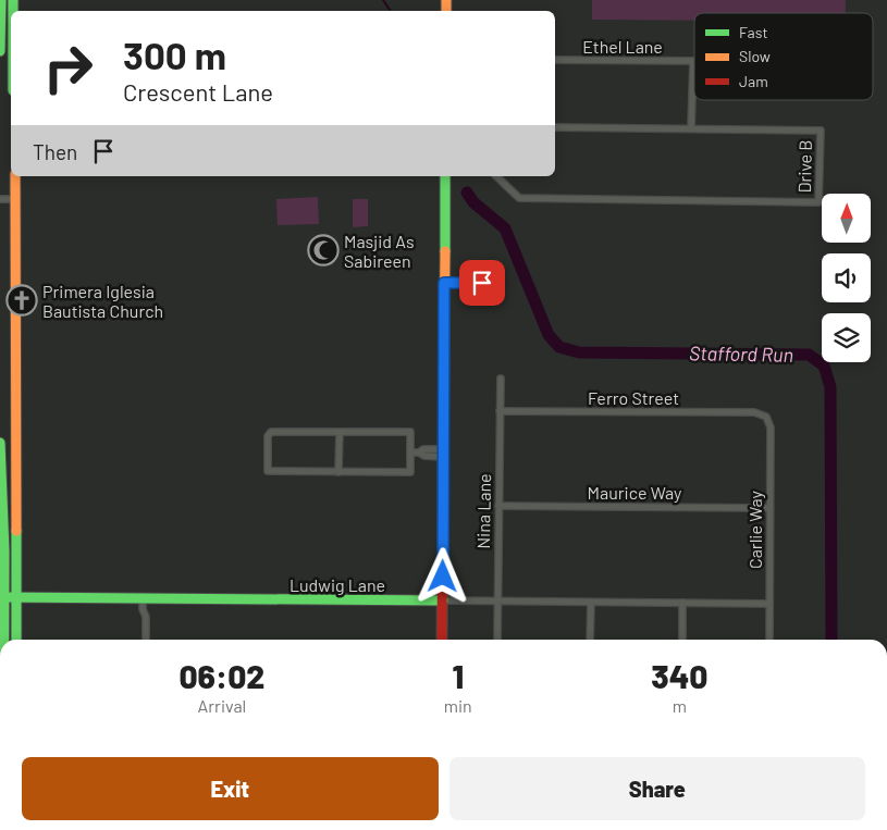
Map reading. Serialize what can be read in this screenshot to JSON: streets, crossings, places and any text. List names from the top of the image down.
{
  "streets": {
    "main road": ["Ludwig Lane"],
    "street": [
      "Ethel Lane",
      "Drive B",
      "Ferro Street",
      "Maurice Way",
      "Nina Lane",
      "Carlie Way"
    ]
  },
  "crossings": [
    ["Ethel Lane", "Drive B"],
    ["Ferro Street", "Nina Lane"],
    ["Ferro Street", "Carlie Way"],
    ["Maurice Way", "Nina Lane"],
    ["Maurice Way", "Carlie Way"],
    ["Nina Lane", "Ludwig Lane"],
    ["Carlie Way", "Ludwig Lane"]
  ],
  "water": ["Stafford Run"],
  "places": {
    "mosque": ["Masjid As Sabireen"],
    "church": ["Primera Iglesia Bautista Church"]
  },
  "legend": ["Fast", "Slow", "Jam"],
  "north": "top",
  "page": {
    "turn": ["300 m", "Crescent Lane"],
    "then": "Then",
    "eta": [
      "06:02",
      "Arrival",
      "1",
      "min",
      "340",
      "m"
    ],
    "buttons": ["Exit", "Share"]
  }
}
